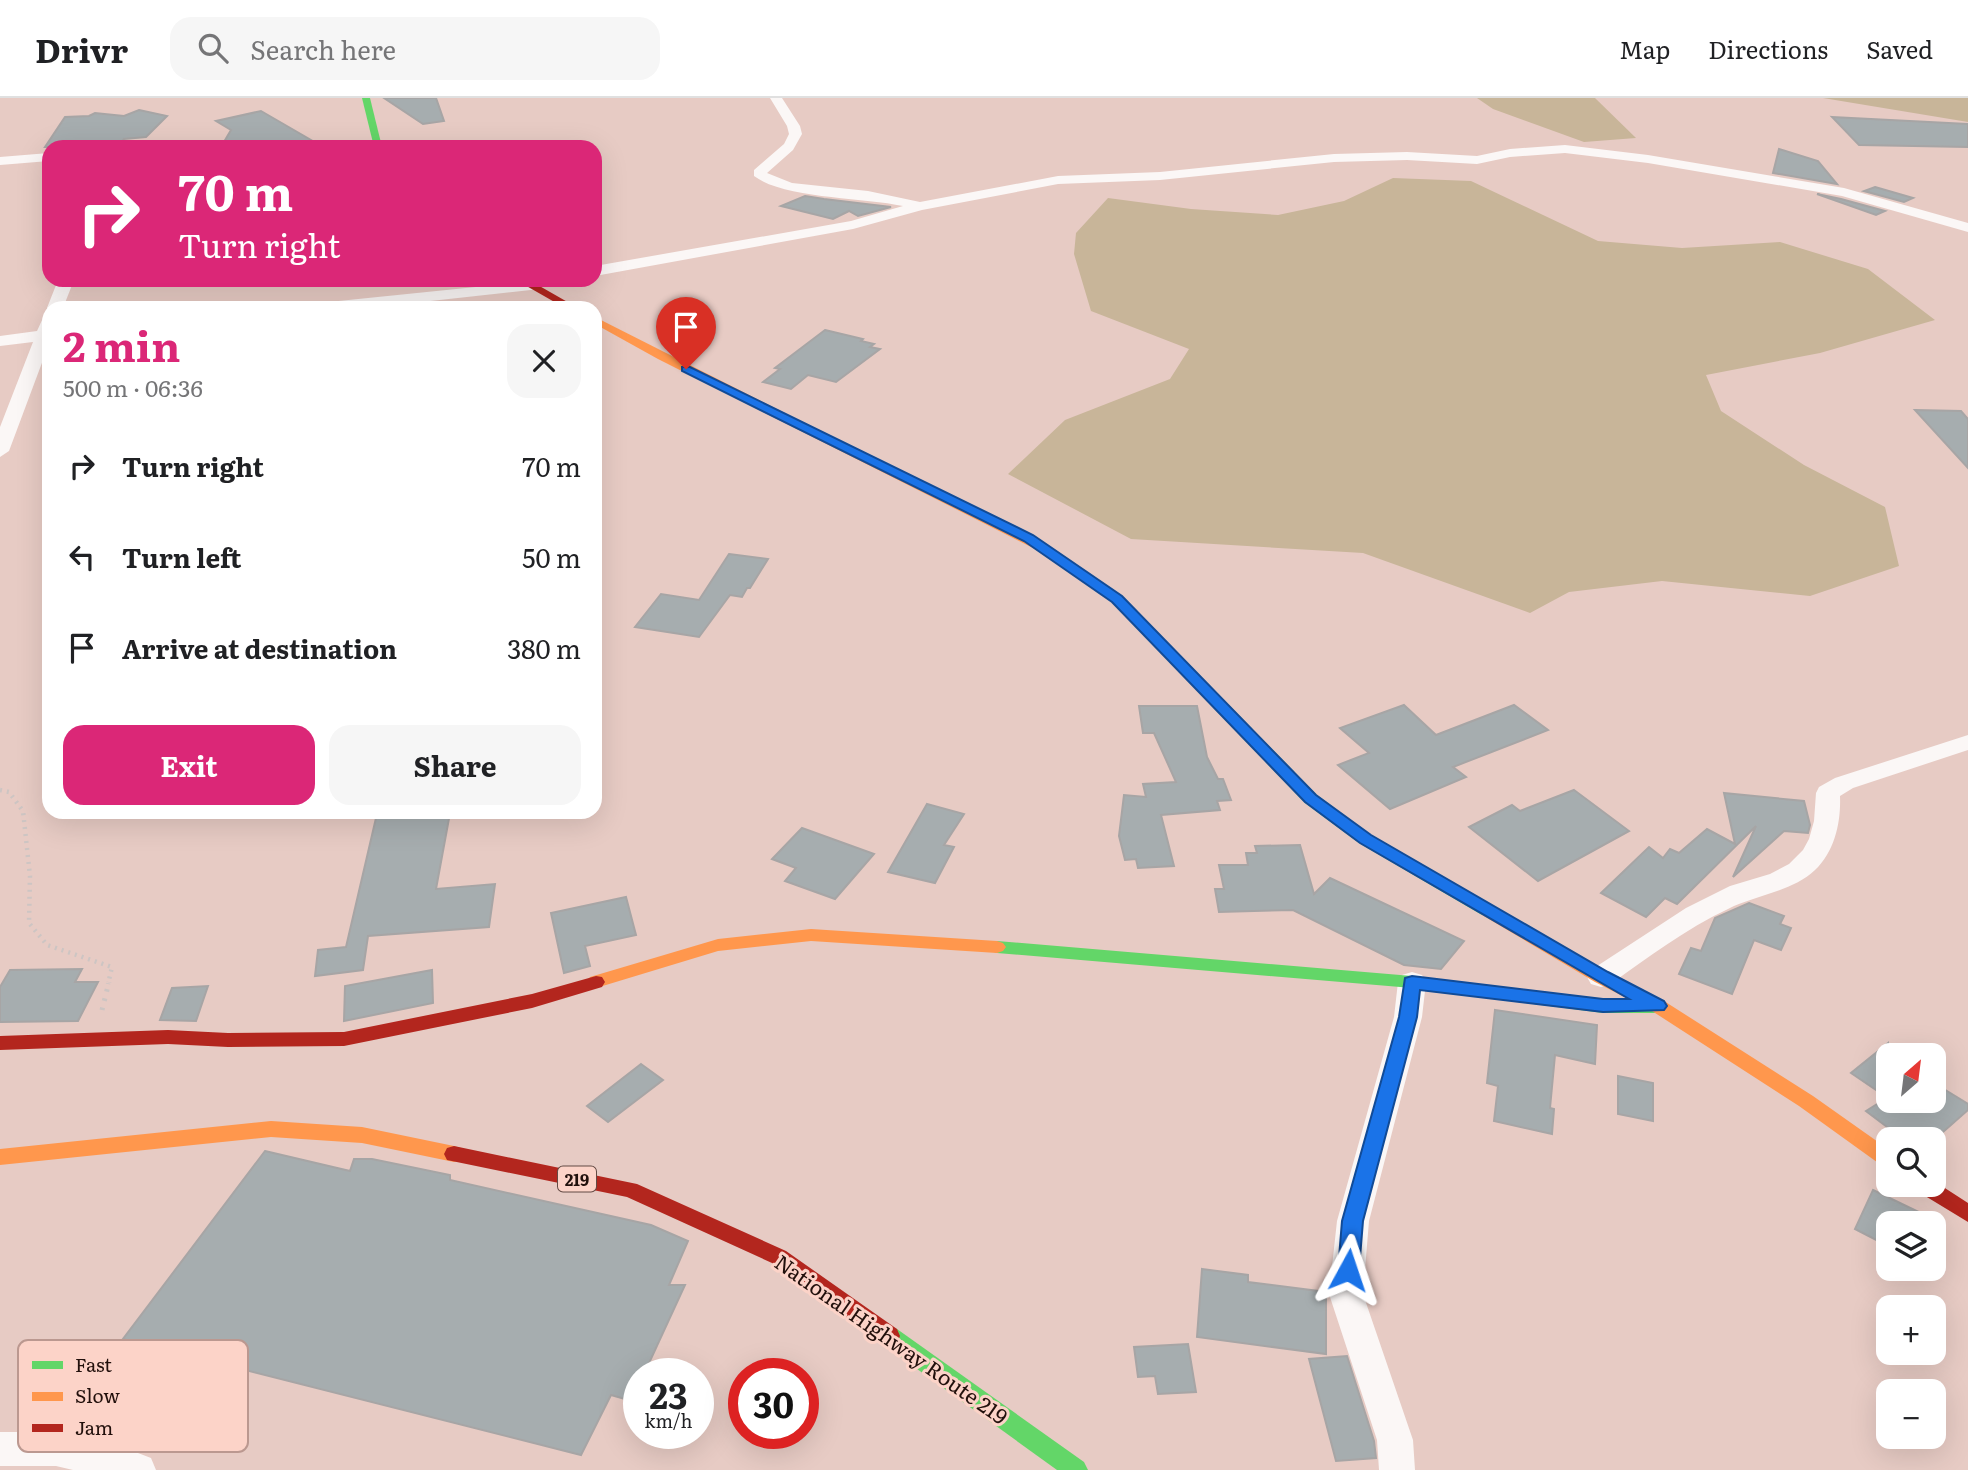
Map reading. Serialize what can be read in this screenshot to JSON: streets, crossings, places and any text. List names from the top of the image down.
{
  "streets": {
    "main road": ["219", "National Highway Route 219"]
  },
  "legend": ["Fast", "Slow", "Jam"],
  "north": "top right",
  "page": {
    "header": "Drivr",
    "search": "Search here",
    "nav": ["Map", "Directions", "Saved"],
    "turn": ["70 m", "Turn right"],
    "heading": ["2 min", "500 m · 06:36"],
    "list": [
      {
        "name": "Turn right",
        "value": "70 m"
      },
      {
        "name": "Turn left",
        "value": "50 m"
      },
      {
        "name": "Arrive at destination",
        "value": "380 m"
      }
    ],
    "buttons": ["Exit", "Share"],
    "map_buttons": ["+", "−"],
    "speed": "23 km/h",
    "limit": "30"
  }
}
